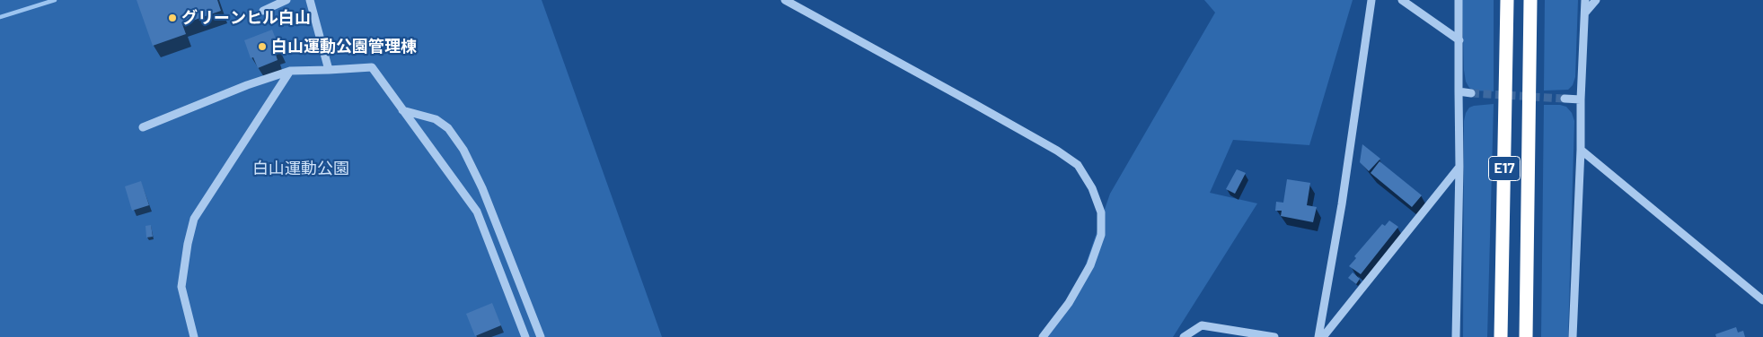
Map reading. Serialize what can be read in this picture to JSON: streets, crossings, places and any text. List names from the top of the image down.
{
  "streets": {
    "highway": ["E17"]
  },
  "parks": ["白山運動公園"],
  "places": ["グリーンヒル白山", "白山運動公園管理棟"]
}
